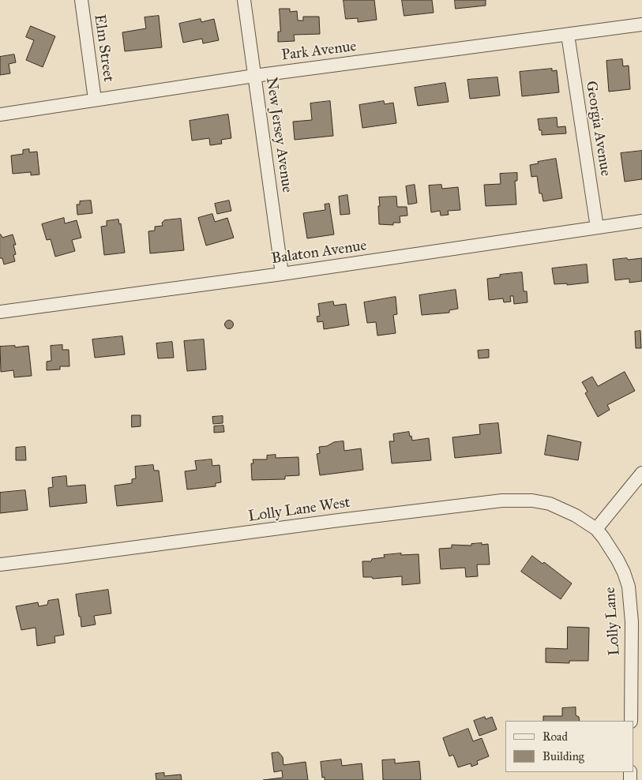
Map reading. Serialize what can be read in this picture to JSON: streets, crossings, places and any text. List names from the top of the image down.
{
  "streets": {
    "street": [
      "Elm Street",
      "Park Avenue",
      "Georgia Avenue",
      "New Jersey Avenue",
      "Balaton Avenue",
      "Lolly Lane West",
      "Lolly Lane"
    ]
  },
  "crossings": [
    ["Elm Street", "Park Avenue"],
    ["Park Avenue", "Georgia Avenue"],
    ["Park Avenue", "New Jersey Avenue"],
    ["Georgia Avenue", "Balaton Avenue"],
    ["New Jersey Avenue", "Balaton Avenue"],
    ["Lolly Lane West", "Lolly Lane"]
  ],
  "legend": ["Road", "Building"]
}
